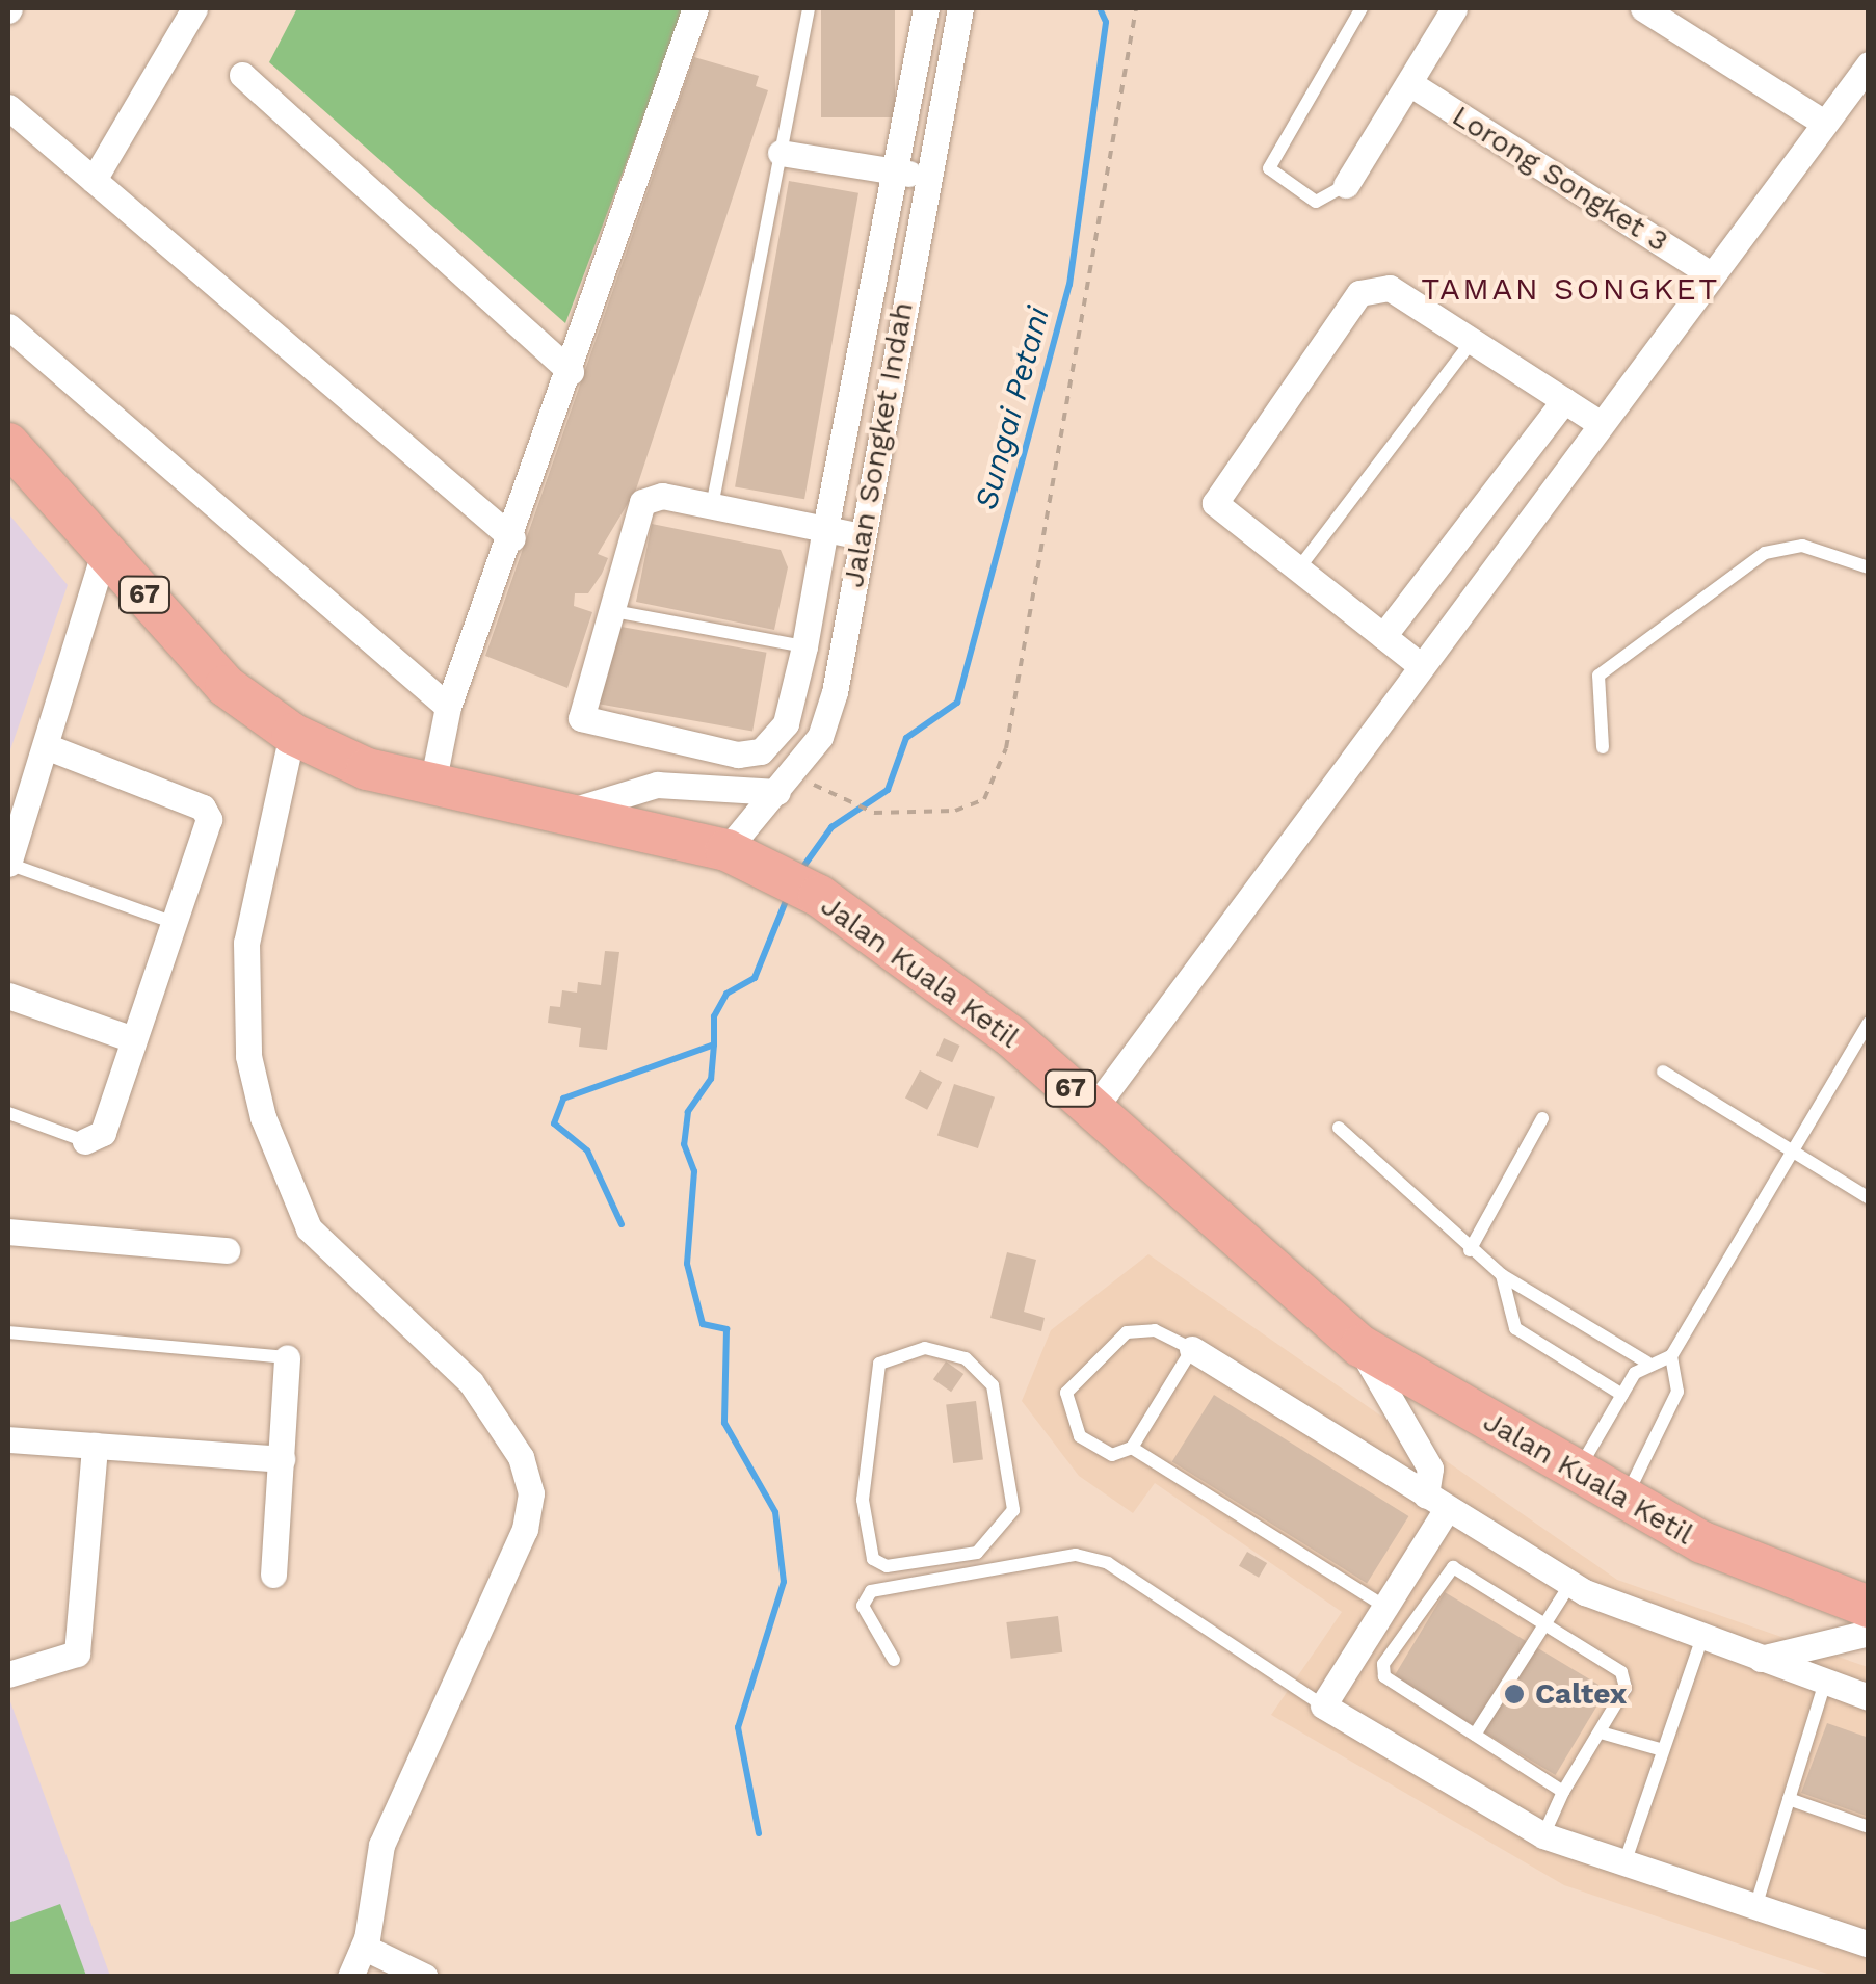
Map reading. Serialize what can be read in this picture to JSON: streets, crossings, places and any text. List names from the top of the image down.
{
  "streets": {
    "main road": ["67", "Jalan Kuala Ketil"],
    "street": ["Lorong Songket 3", "Jalan Songket Indah"]
  },
  "crossings": [
    ["Jalan Songket Indah", "Jalan Kuala Ketil"]
  ],
  "districts": ["TAMAN SONGKET"],
  "water": ["Sungai Petani"],
  "places": ["Caltex"]
}
